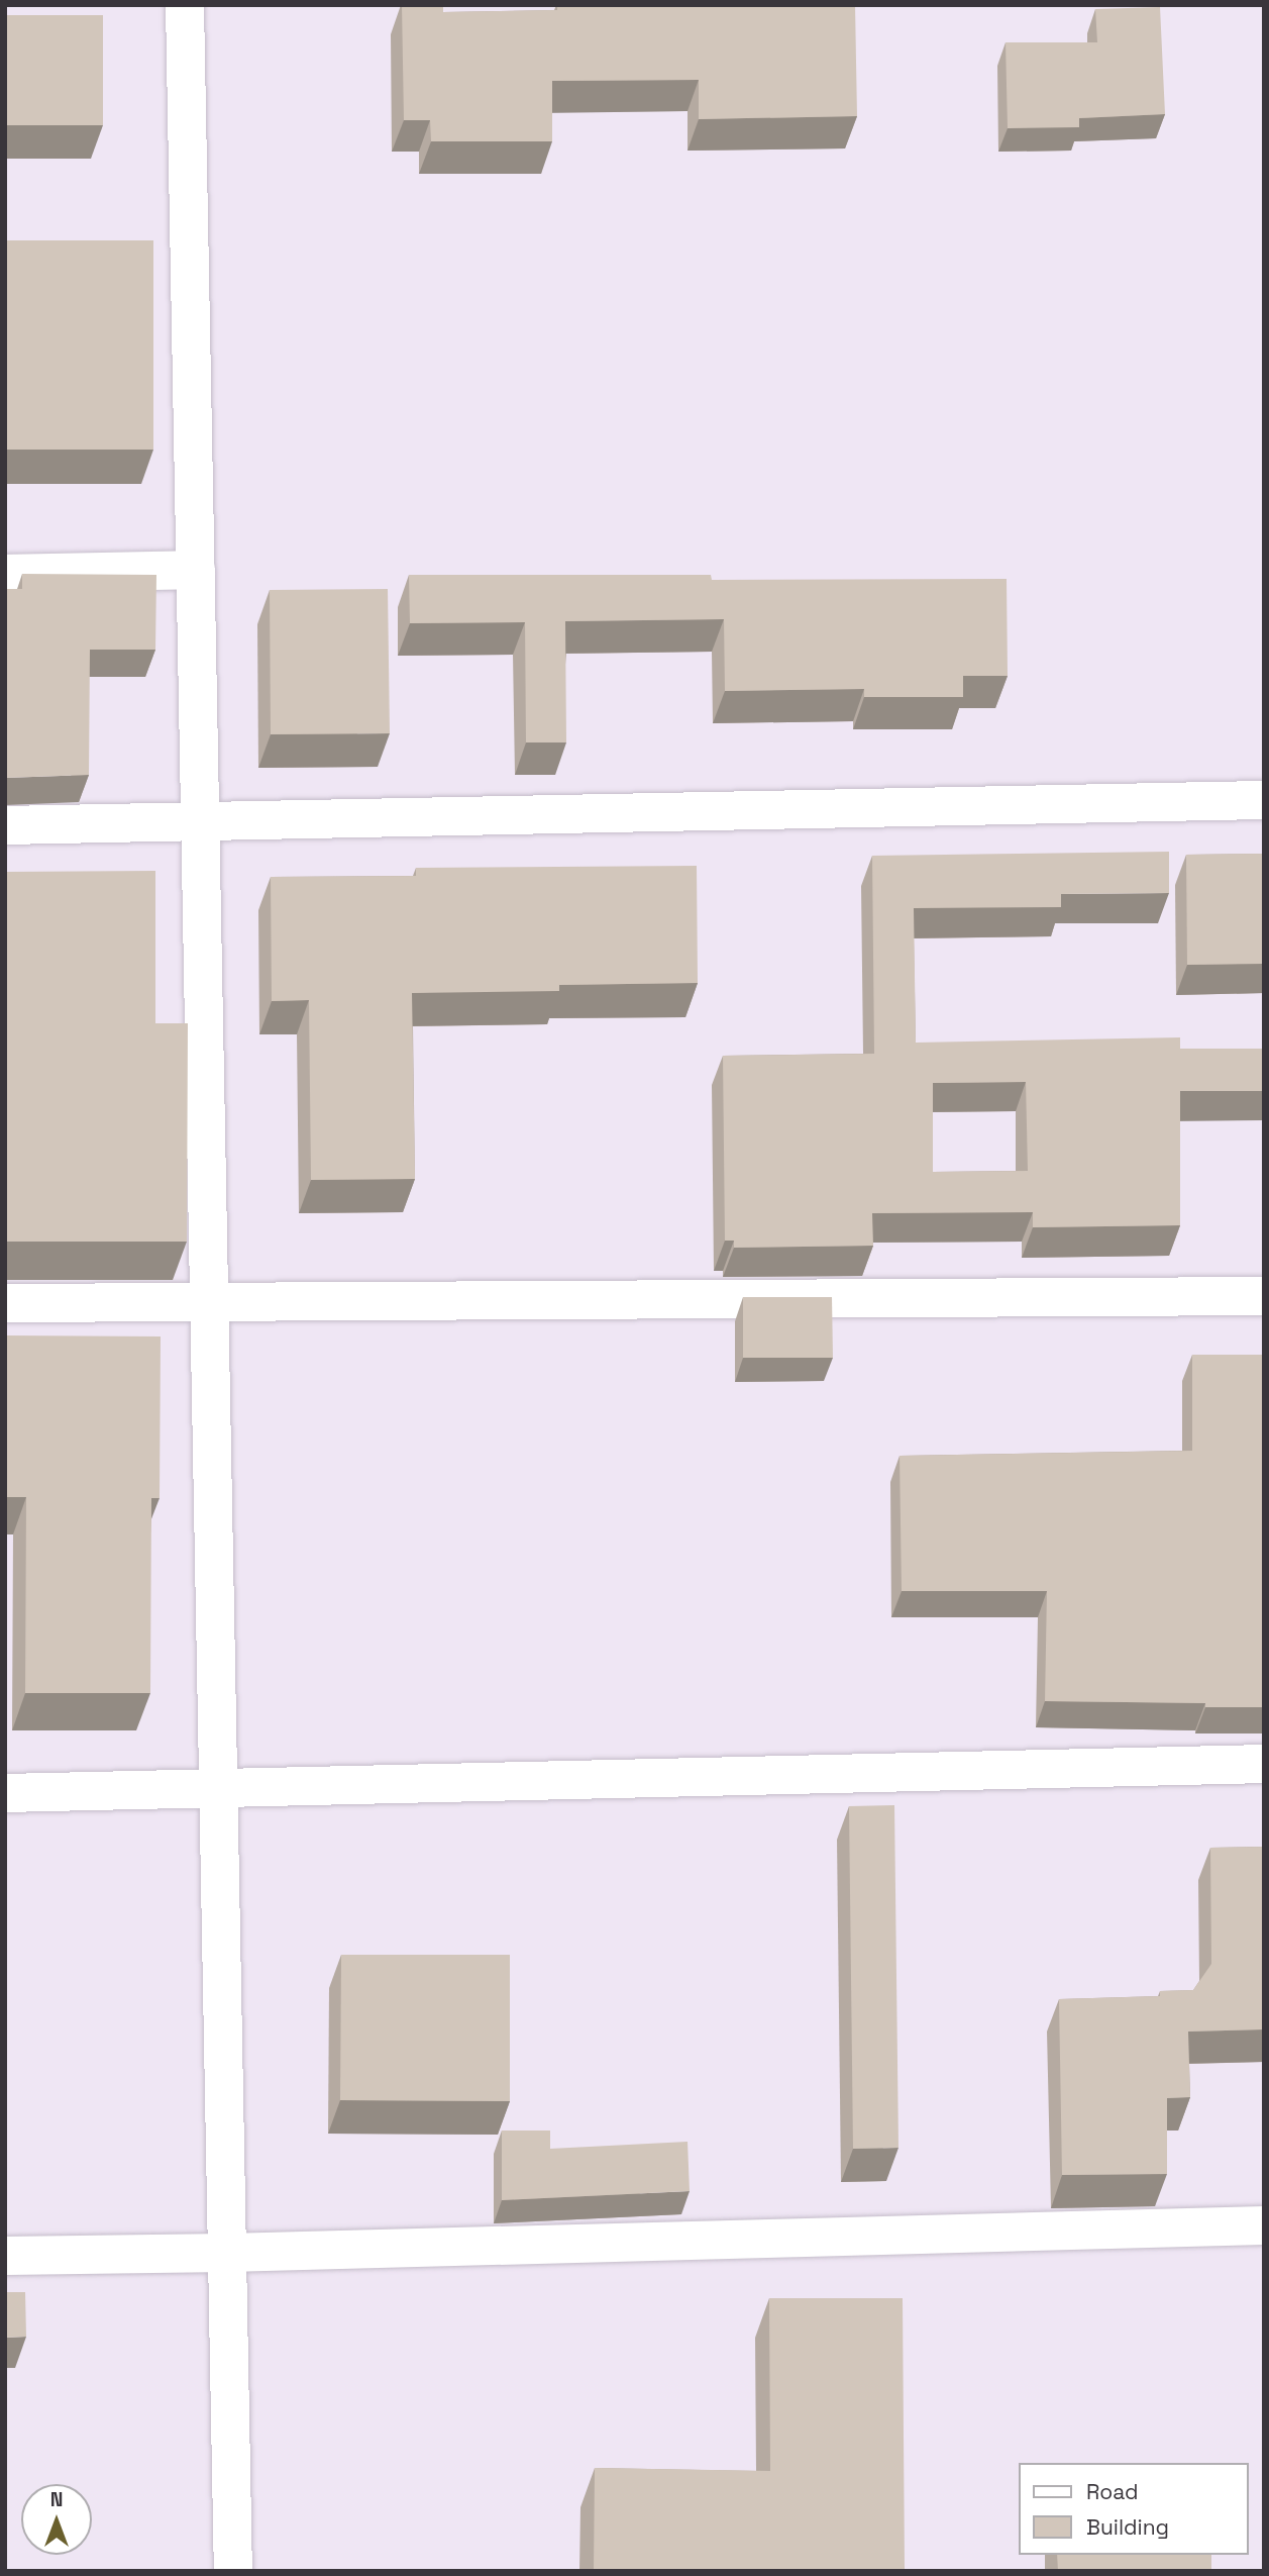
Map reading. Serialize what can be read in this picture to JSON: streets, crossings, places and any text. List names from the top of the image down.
{
  "legend": ["Road", "Building"],
  "north": "top"
}
